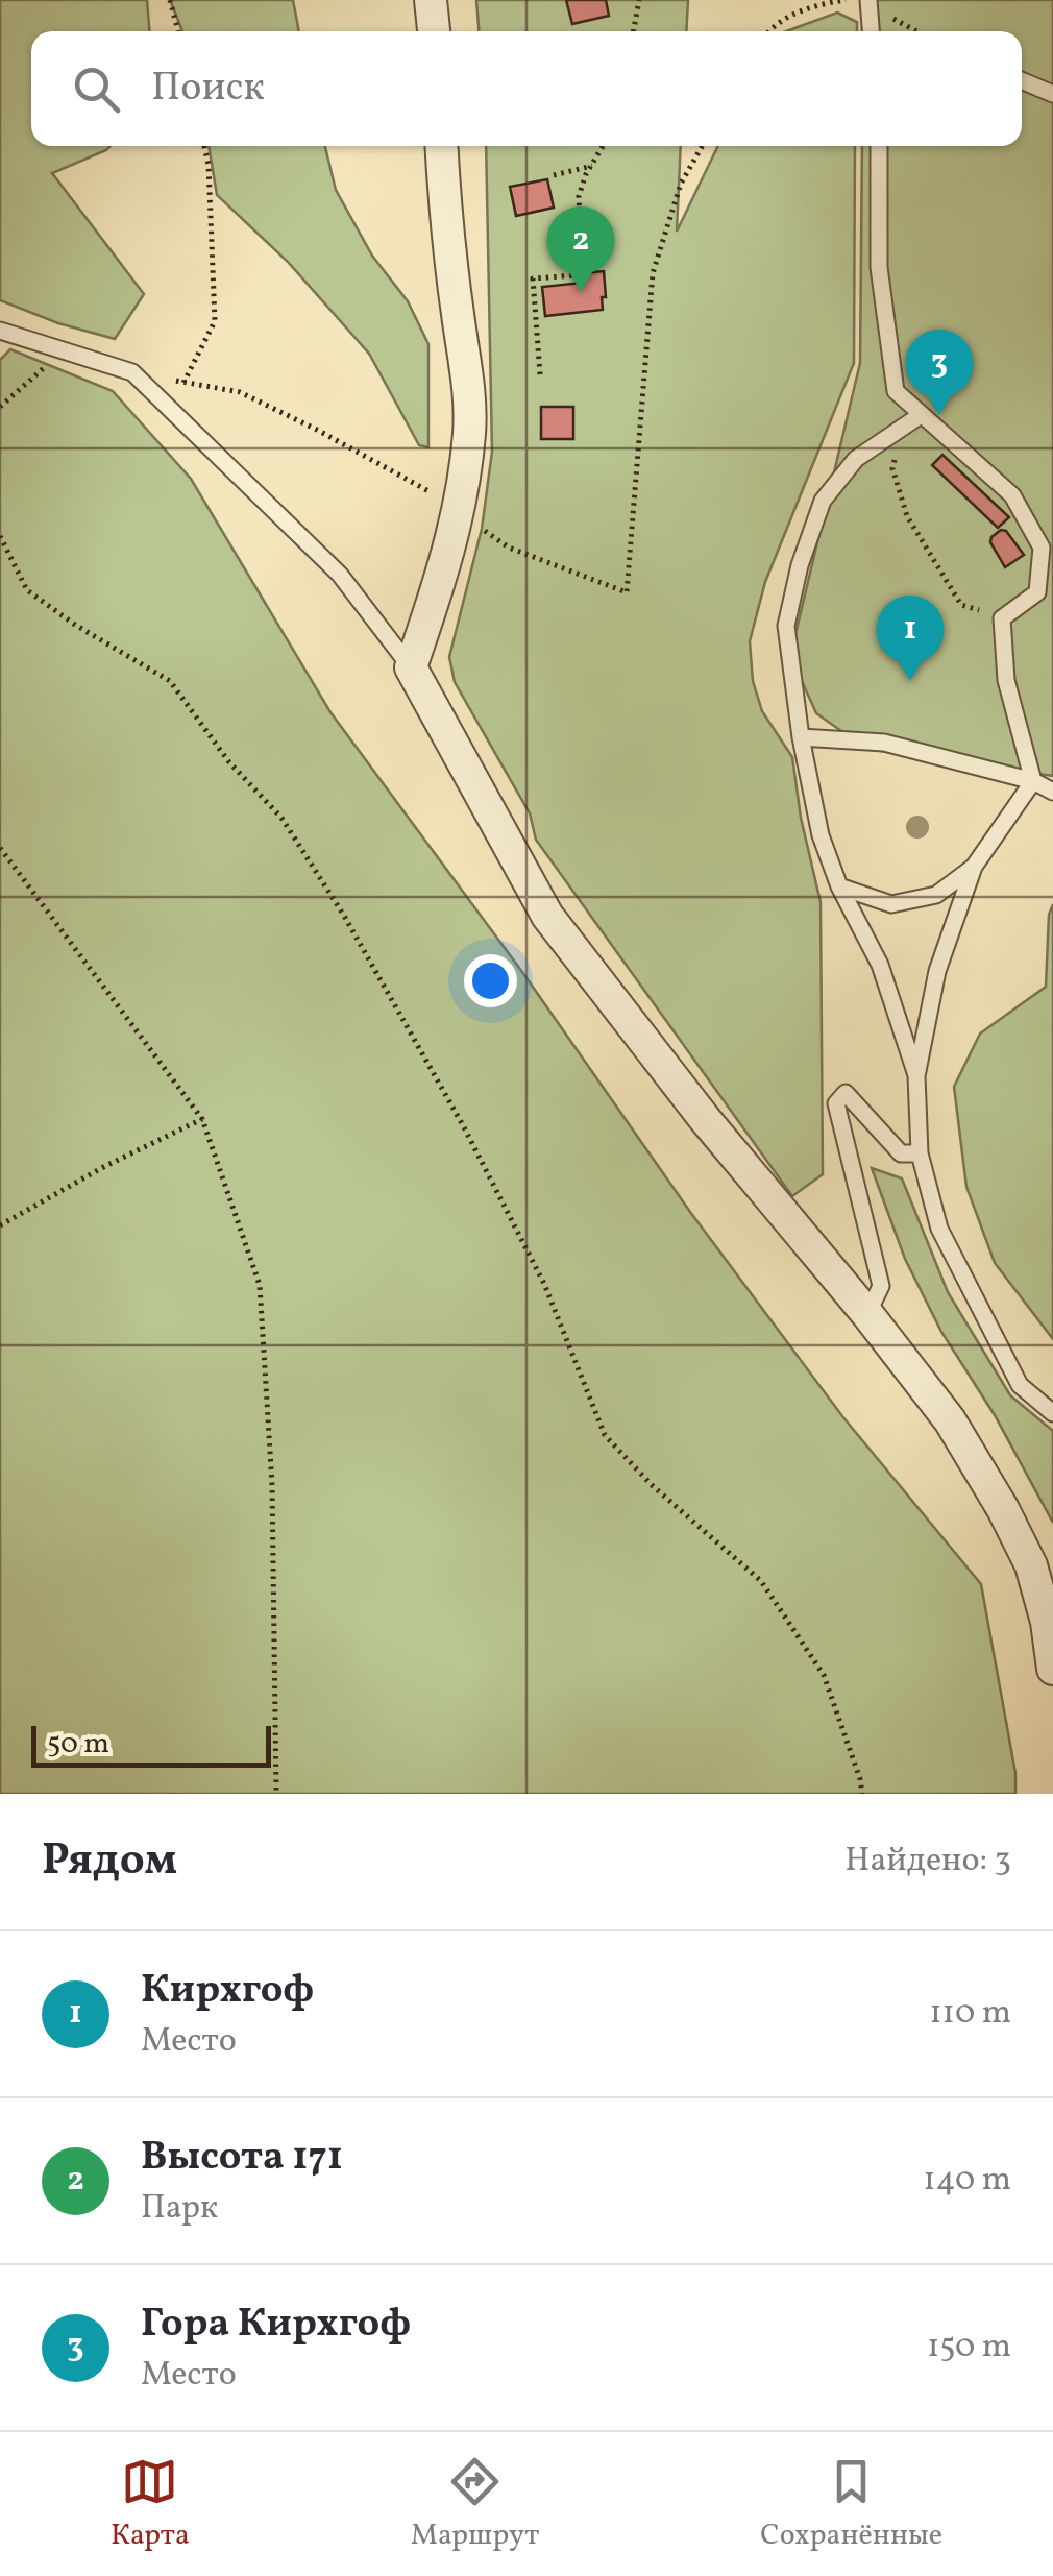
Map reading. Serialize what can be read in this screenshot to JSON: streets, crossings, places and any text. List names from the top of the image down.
{
  "scale_bar": "50 m",
  "page": {
    "search": "Поиск",
    "pins": ["2", "3", "1"],
    "scale": "50 m",
    "heading": ["Рядом", "Найдено: 3"],
    "list": [
      {
        "mark": "1",
        "name": "Кирхгоф",
        "note": "Место",
        "value": "110 m"
      },
      {
        "mark": "2",
        "name": "Высота 171",
        "note": "Парк",
        "value": "140 m"
      },
      {
        "mark": "3",
        "name": "Гора Кирхгоф",
        "note": "Место",
        "value": "150 m"
      }
    ],
    "nav": ["Карта", "Маршрут", "Сохранённые"]
  }
}
